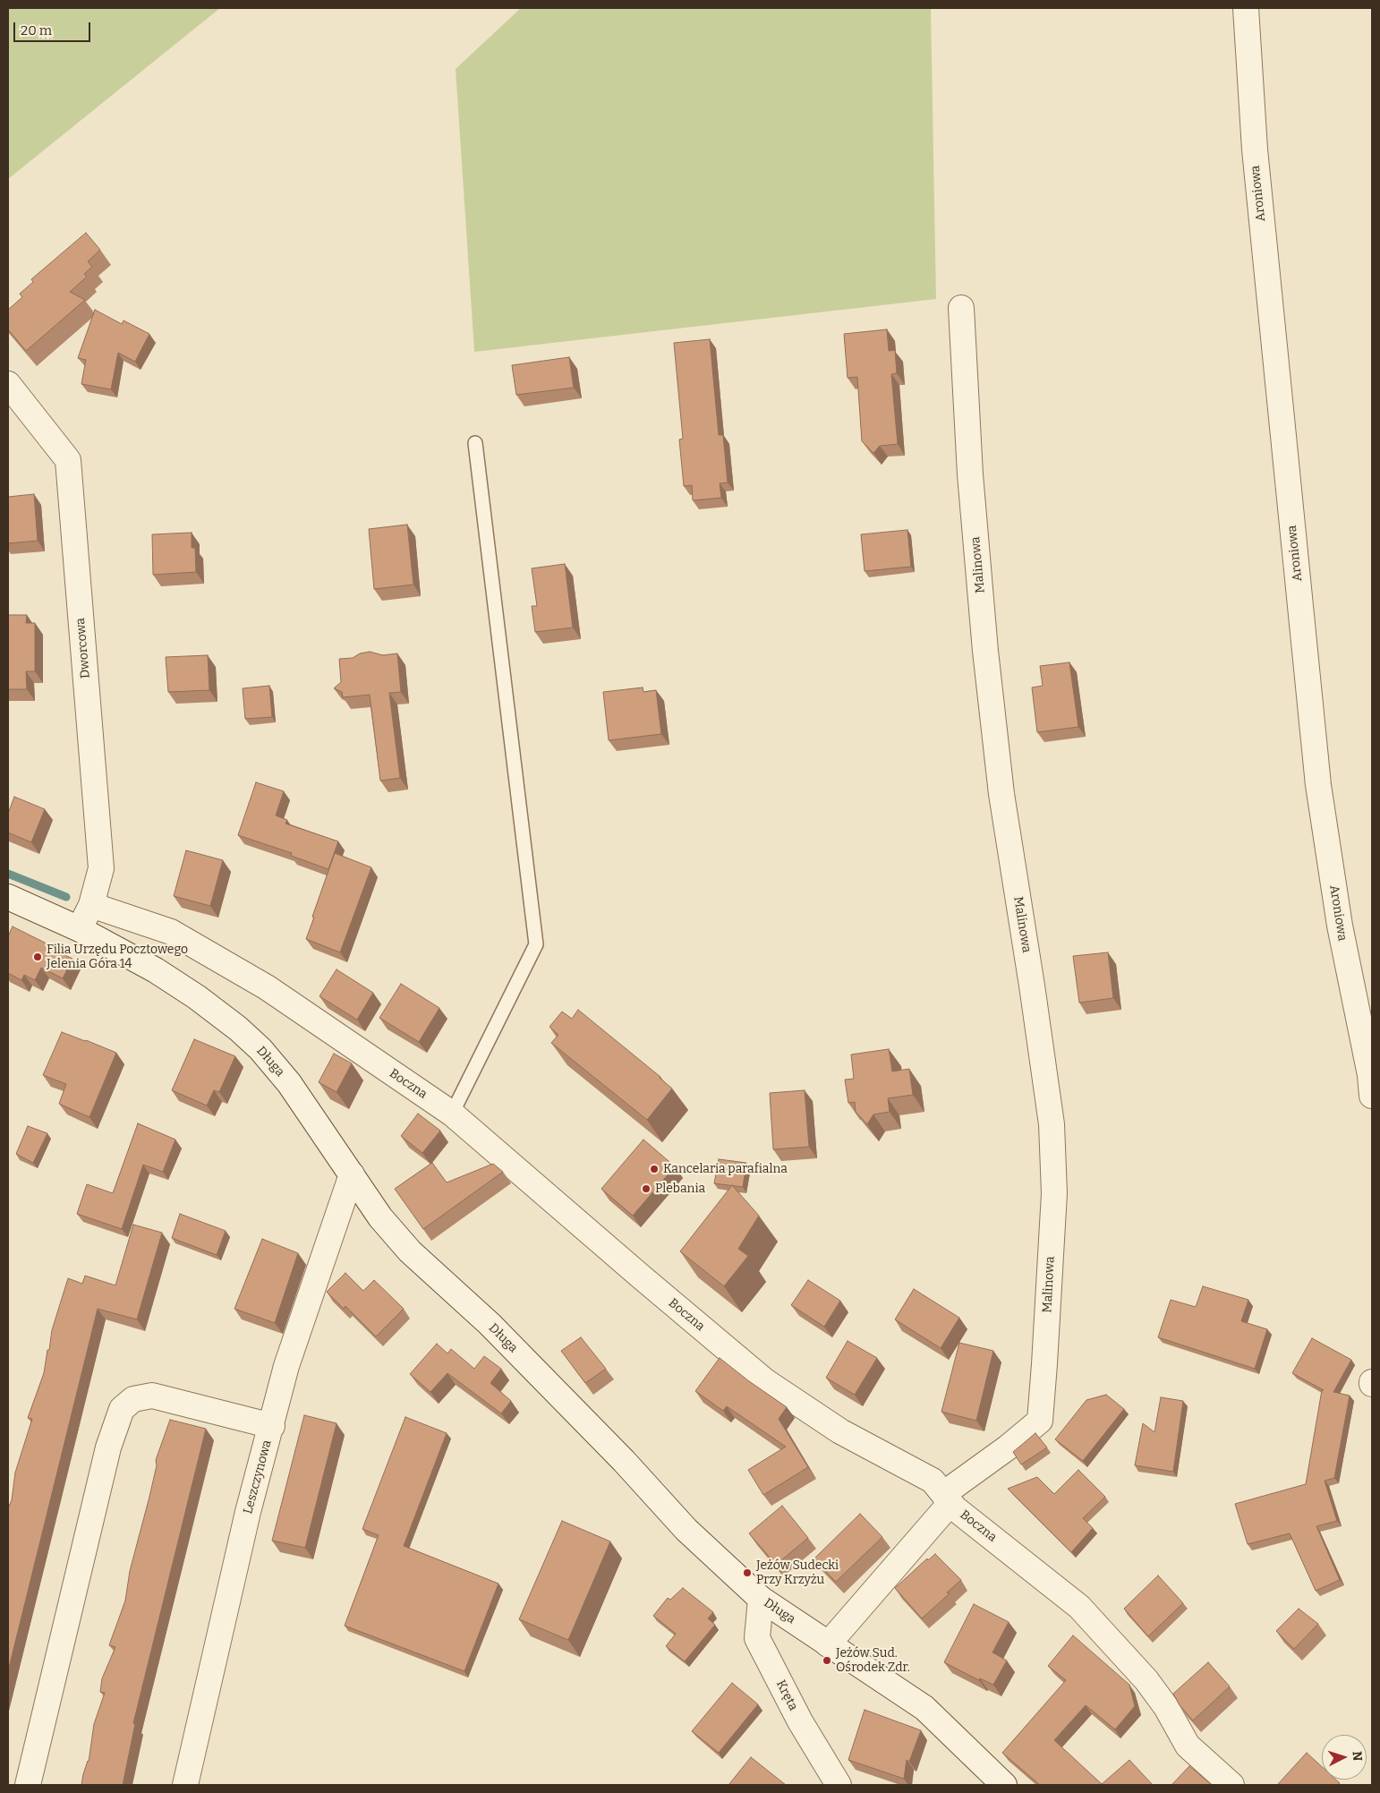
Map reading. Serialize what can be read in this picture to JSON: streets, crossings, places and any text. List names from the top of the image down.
{
  "streets": {
    "street": [
      "Aroniowa",
      "Malinowa",
      "Dworcowa",
      "Długa",
      "Boczna",
      "Leszczynowa",
      "Kręta"
    ]
  },
  "crossings": [
    ["Malinowa", "Długa"],
    ["Malinowa", "Boczna"],
    ["Dworcowa", "Długa"],
    ["Dworcowa", "Boczna"],
    ["Długa", "Leszczynowa"],
    ["Długa", "Kręta"]
  ],
  "places": [
    "Filia Urzędu Pocztowego Jelenia Góra 14",
    "Kancelaria parafialna",
    "Plebania",
    "Jeżów Sudecki Przy Krzyżu",
    "Jeżów Sud. Ośrodek Zdr."
  ],
  "scale_bar": "20 m",
  "north": "right"
}
